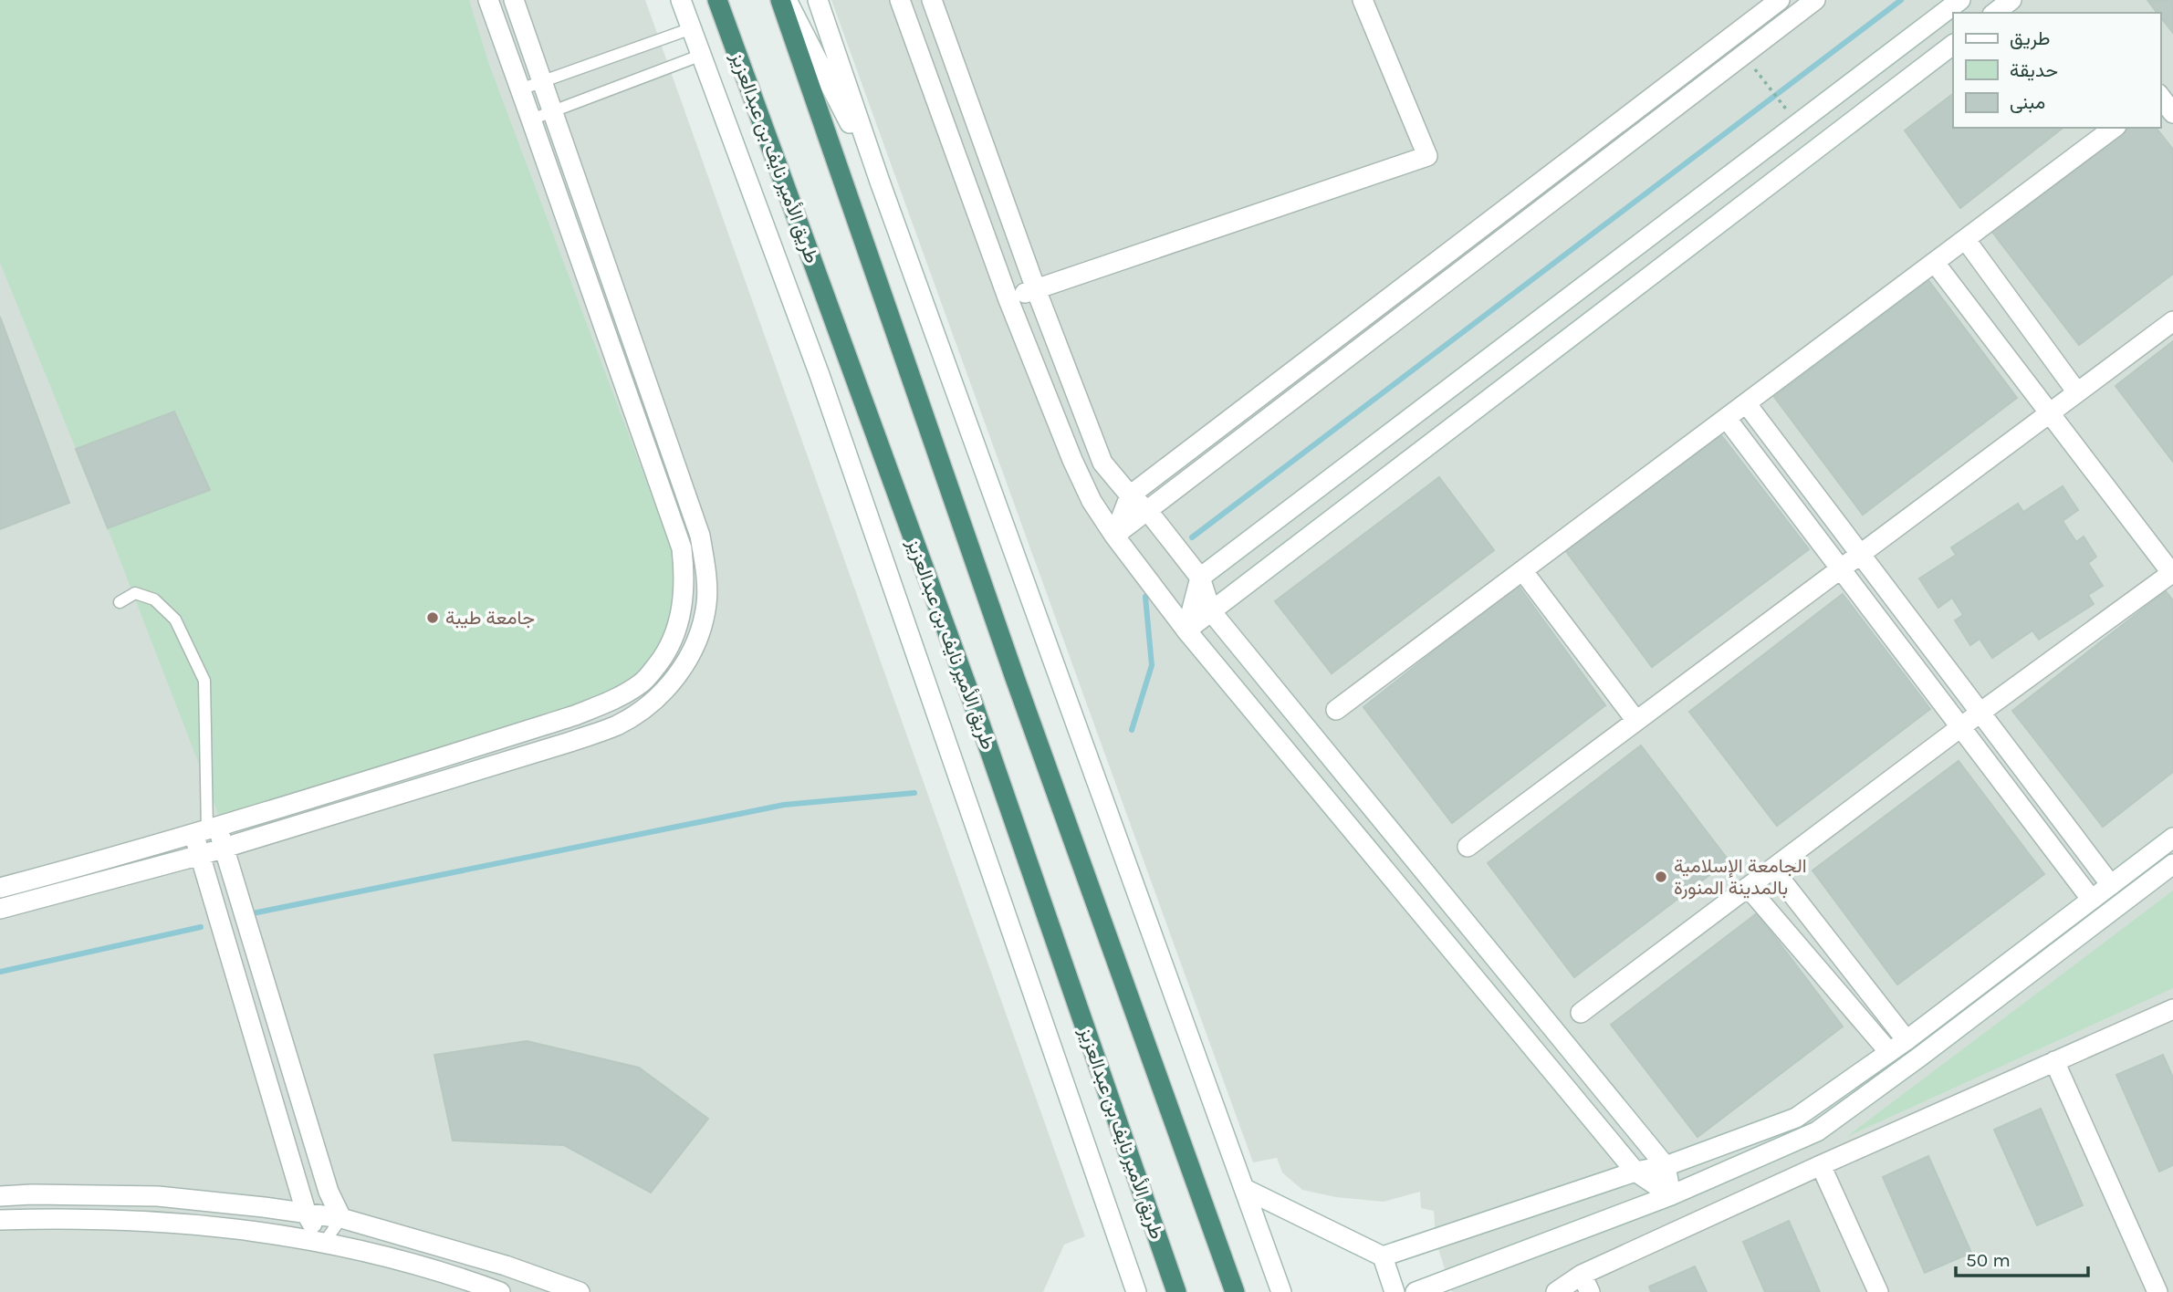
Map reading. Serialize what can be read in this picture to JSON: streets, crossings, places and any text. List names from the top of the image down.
{
  "streets": {
    "highway": ["طريق الأمير نايف بن عبدالعزيز"]
  },
  "places": ["جامعة طيبة", "الجامعة الإسلامية بالمدينة المنورة"],
  "legend": ["طريق", "حديقة", "مبنى"],
  "scale_bar": "50 m"
}
